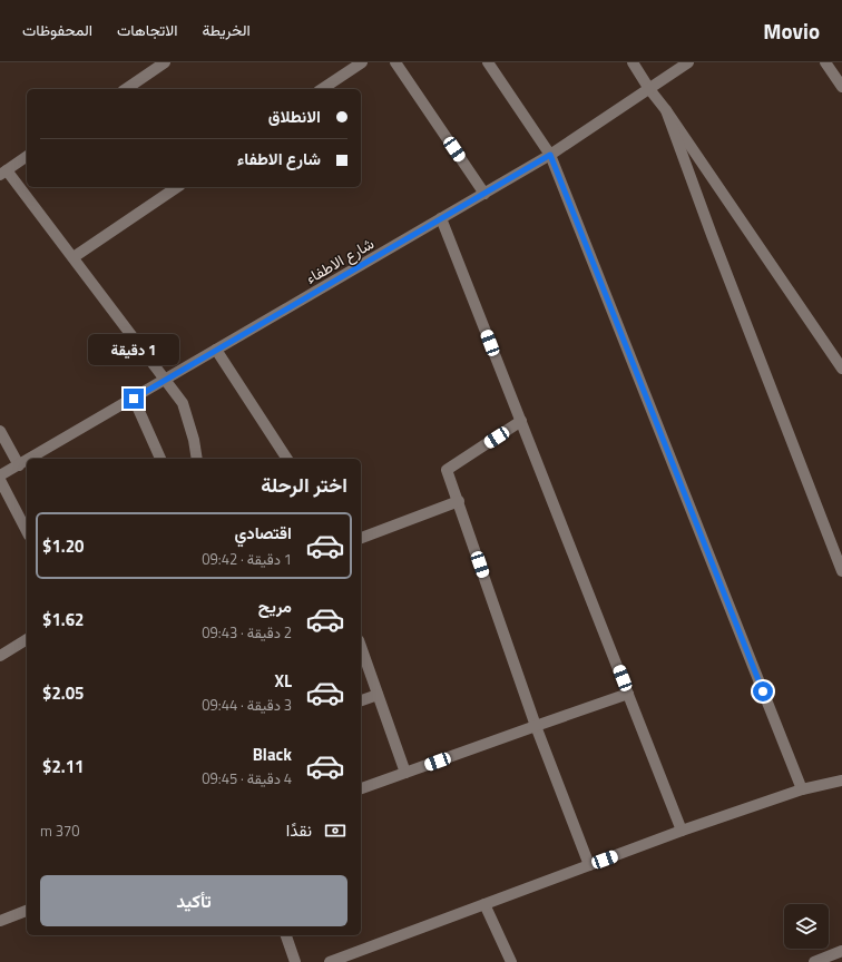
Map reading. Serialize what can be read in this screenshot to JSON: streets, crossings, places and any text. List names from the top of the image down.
{
  "streets": {
    "street": ["شارع الاطفاء"]
  },
  "page": {
    "header": "Movio",
    "nav": ["الخريطة", "الاتجاهات", "المحفوظات"],
    "banner": ["الانطلاق", "شارع الاطفاء"],
    "bubble": "1 دقيقة",
    "heading": "اختر الرحلة",
    "list": [
      {
        "name": "اقتصادي",
        "note": "1 دقيقة · 09:42",
        "value": "$1.20"
      },
      {
        "name": "مريح",
        "note": "2 دقيقة · 09:43",
        "value": "$1.62"
      },
      {
        "name": "XL",
        "note": "3 دقيقة · 09:44",
        "value": "$2.05"
      },
      {
        "name": "Black",
        "note": "4 دقيقة · 09:45",
        "value": "$2.11"
      }
    ],
    "pay": ["نقدًا", "370 m"],
    "buttons": "تأكيد"
  }
}
